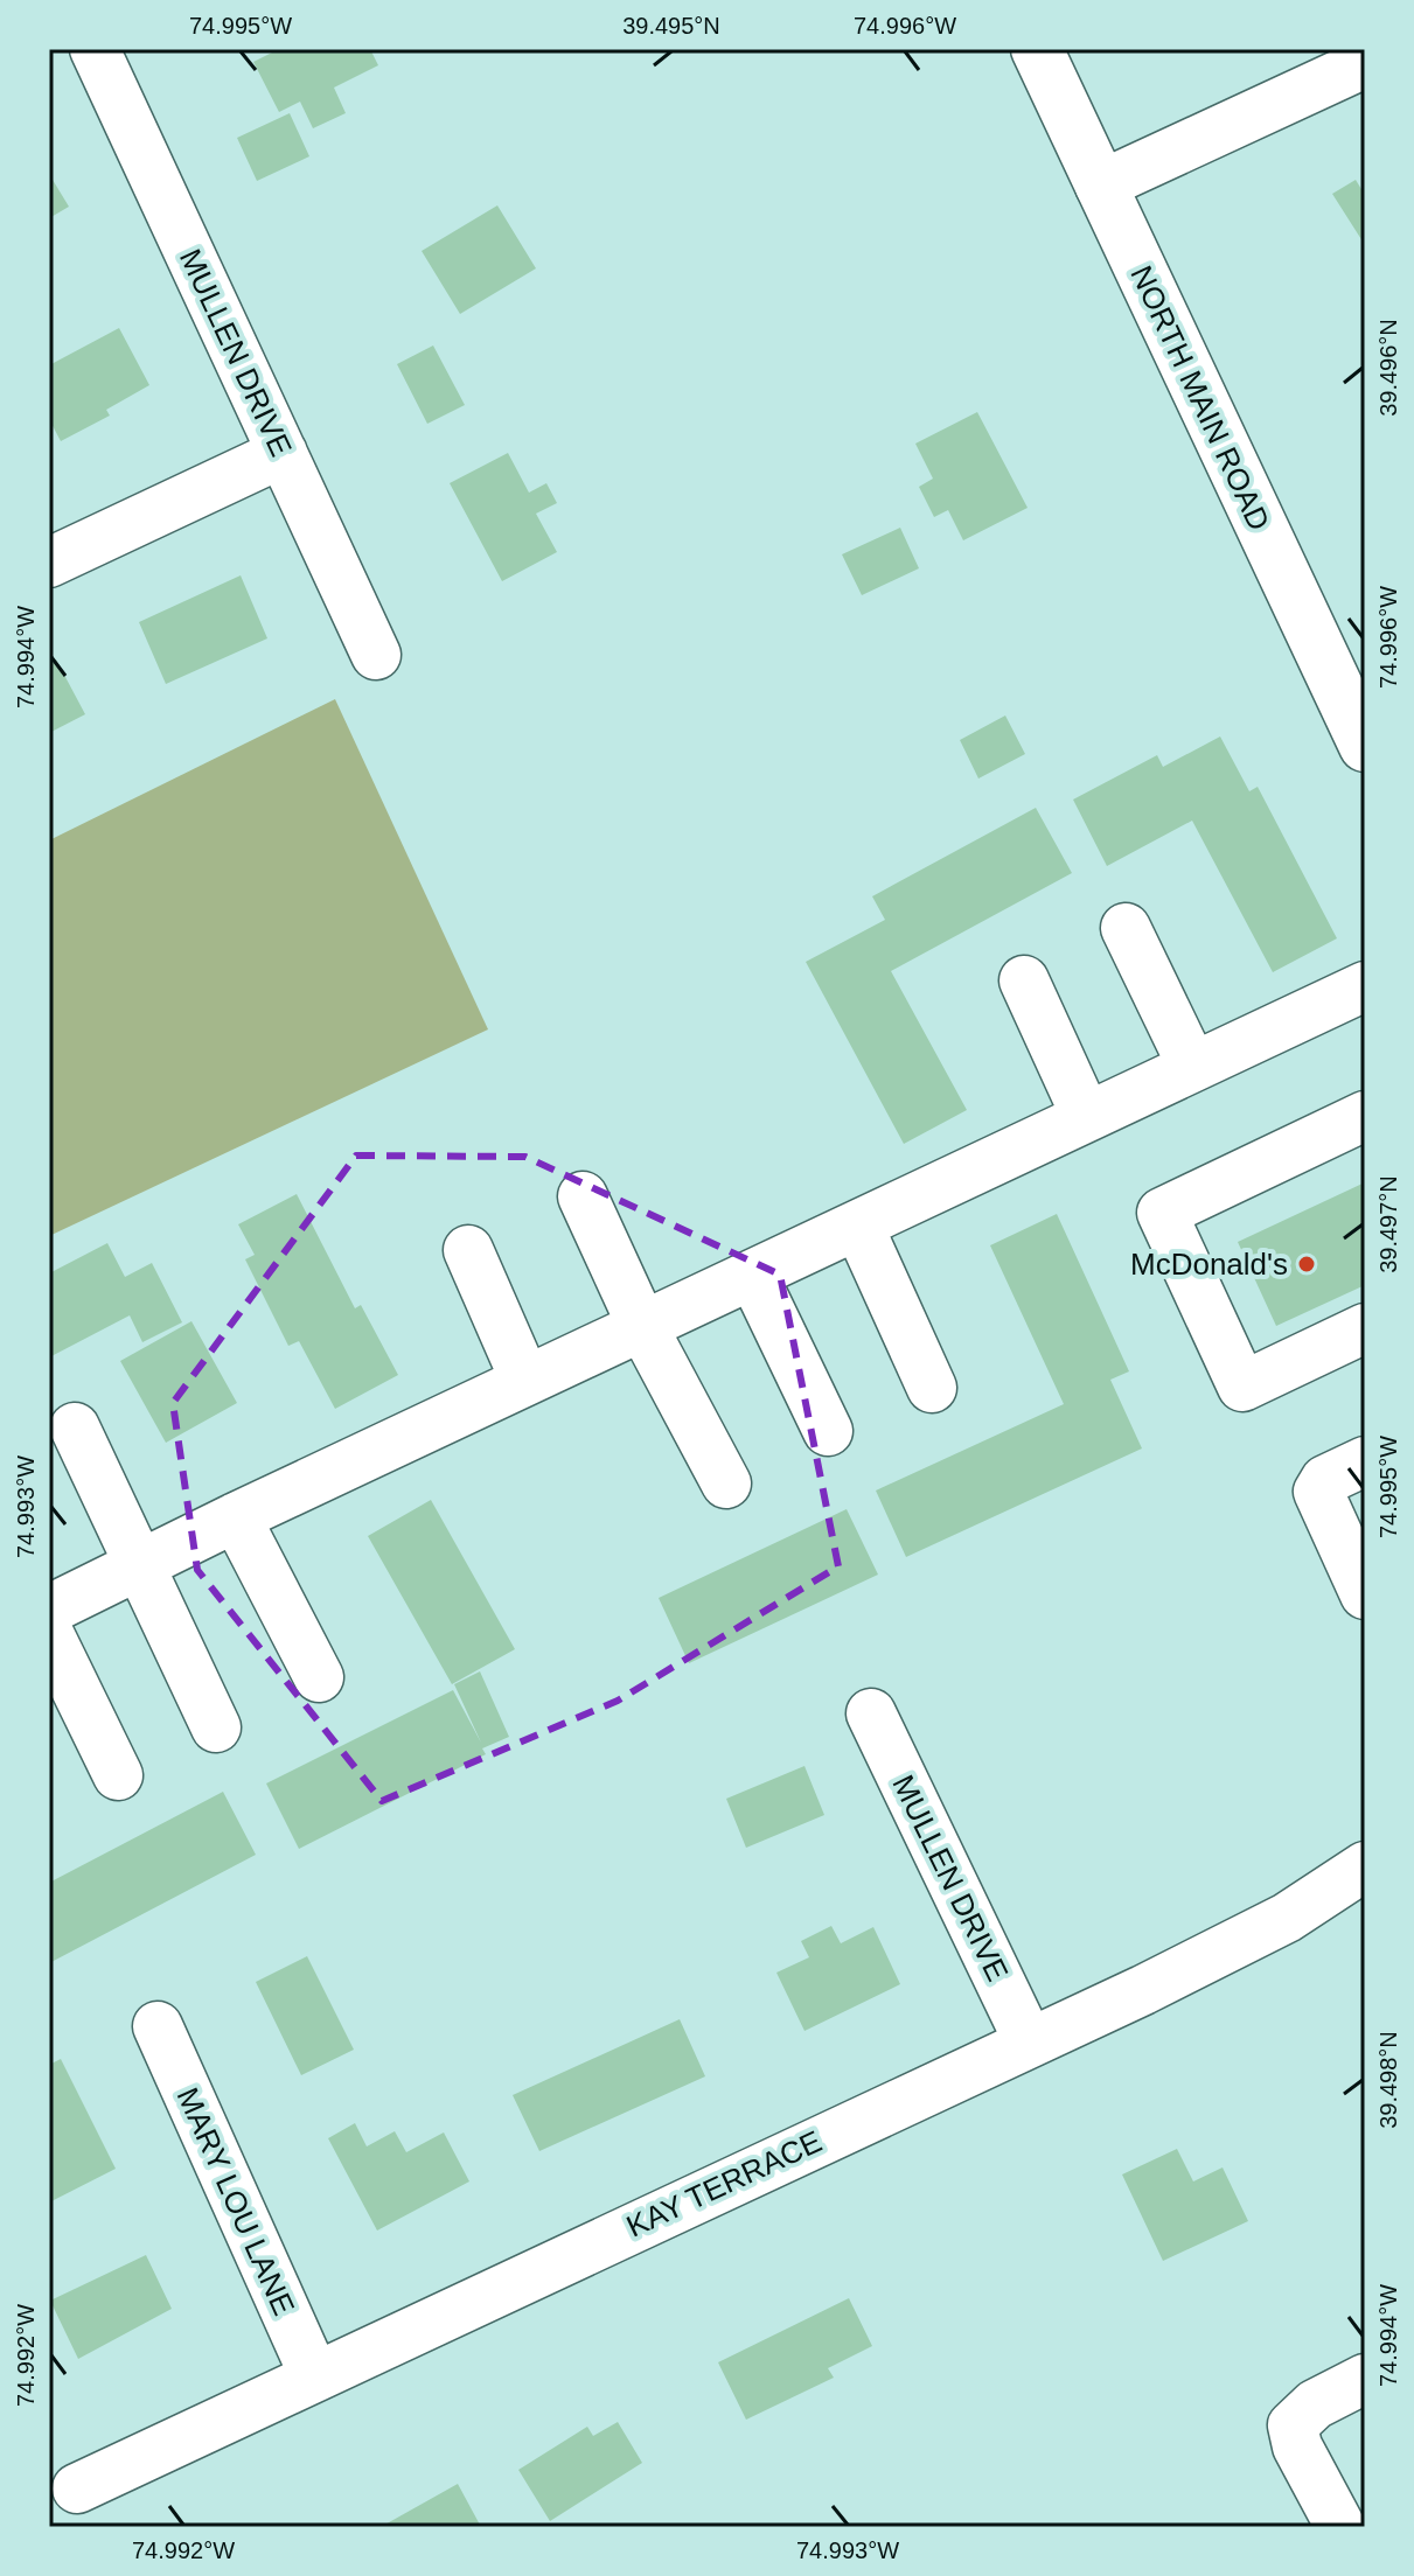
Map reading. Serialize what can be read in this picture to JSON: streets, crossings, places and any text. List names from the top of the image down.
{
  "streets": {
    "main road": ["NORTH MAIN ROAD"],
    "street": ["MULLEN DRIVE", "KAY TERRACE", "MARY LOU LANE"]
  },
  "crossings": [
    ["MULLEN DRIVE", "KAY TERRACE"],
    ["KAY TERRACE", "MARY LOU LANE"]
  ],
  "places": ["McDonald's"],
  "coordinates": [
    "74.995°W",
    "39.495°N",
    "74.996°W",
    "39.496°N",
    "74.994°W",
    "39.497°N",
    "74.993°W",
    "39.498°N",
    "74.992°W"
  ]
}
